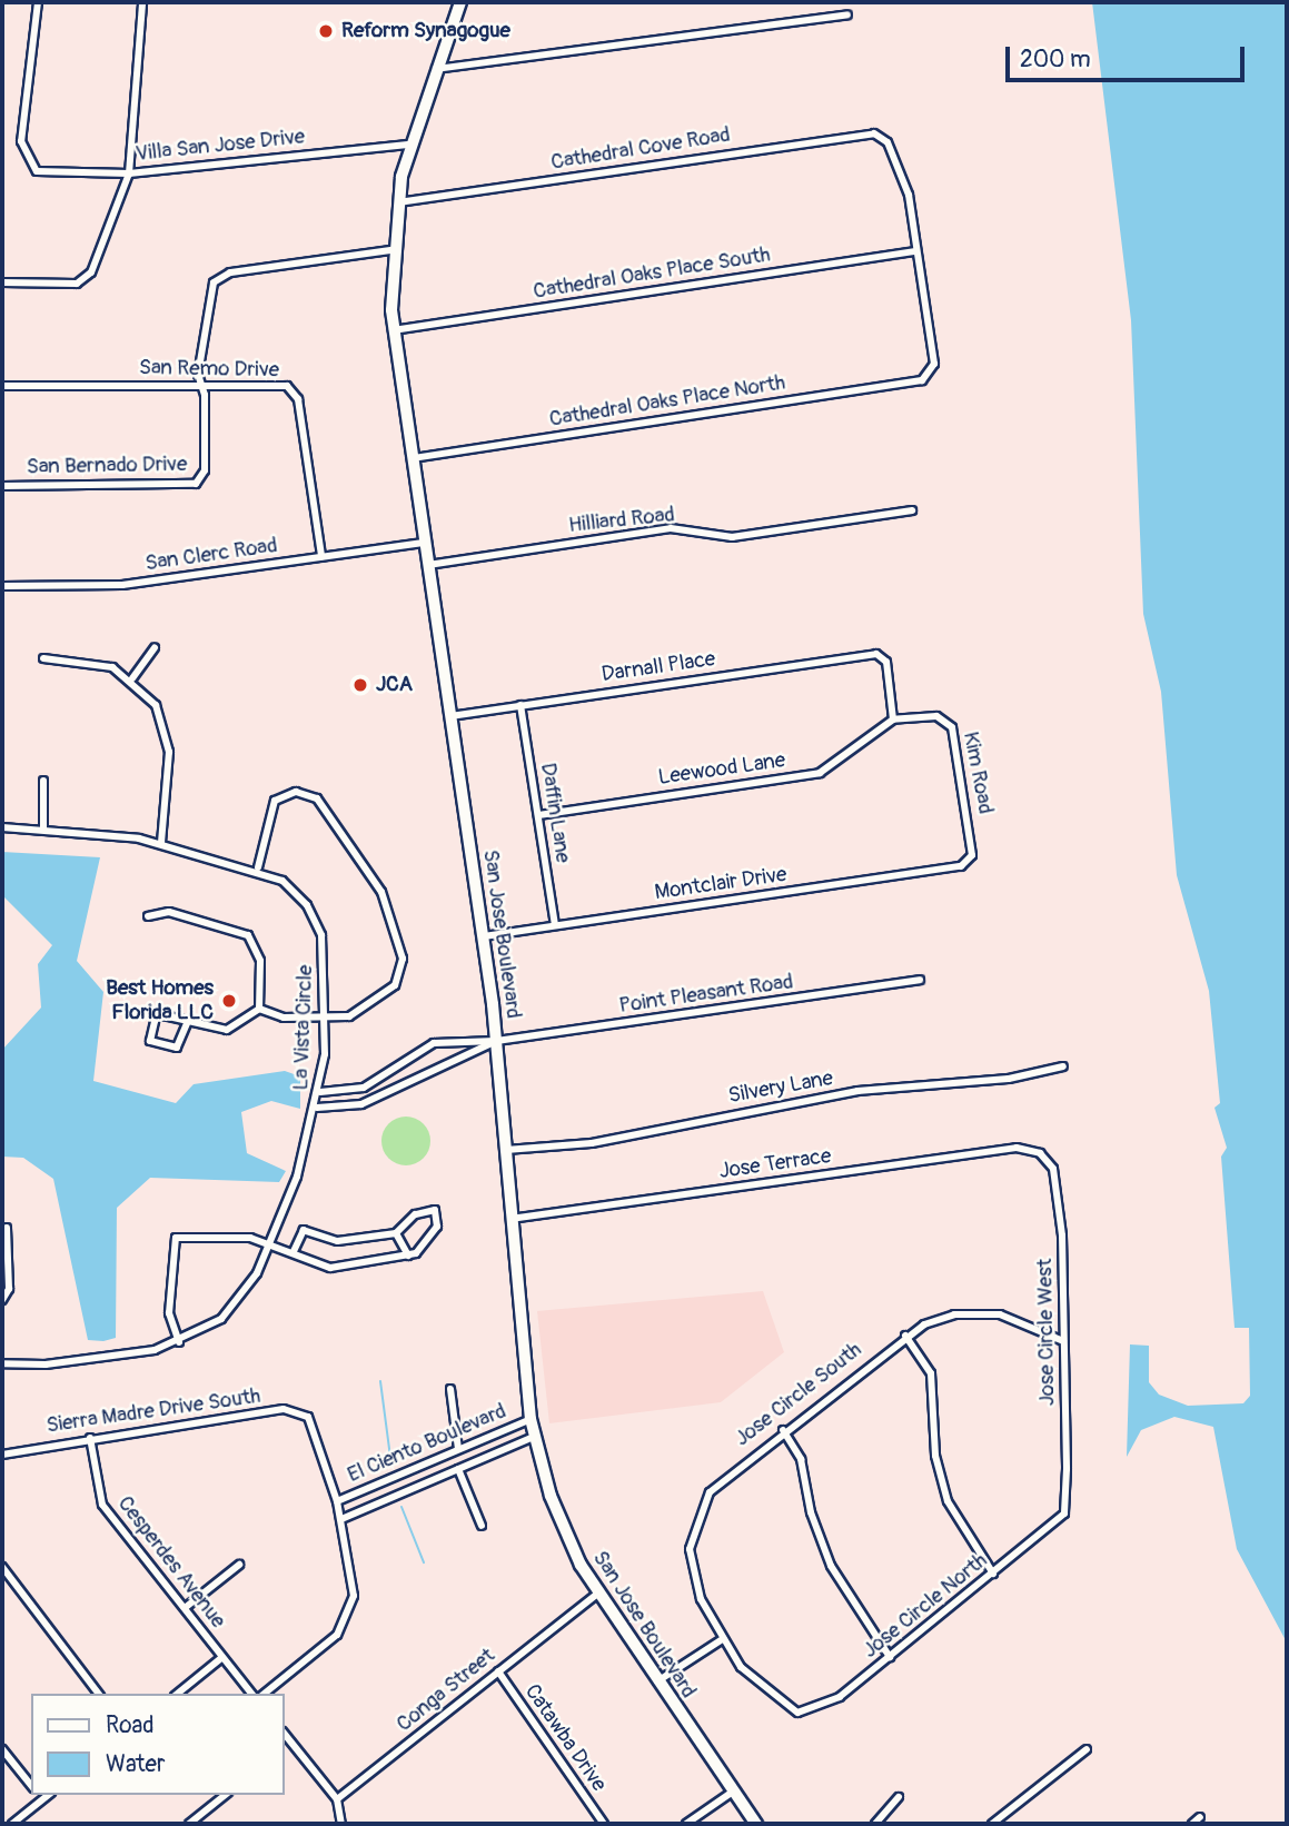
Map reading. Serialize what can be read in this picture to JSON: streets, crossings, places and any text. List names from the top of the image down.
{
  "streets": {
    "main road": ["San Jose Boulevard"],
    "street": [
      "Villa San Jose Drive",
      "Cathedral Cove Road",
      "Cathedral Oaks Place South",
      "San Remo Drive",
      "Cathedral Oaks Place North",
      "San Bernado Drive",
      "Hilliard Road",
      "San Clerc Road",
      "Darnall Place",
      "Leewood Lane",
      "Kim Road",
      "Daffin Lane",
      "Montclair Drive",
      "Point Pleasant Road",
      "La Vista Circle",
      "Silvery Lane",
      "Jose Terrace",
      "Jose Circle West",
      "Jose Circle South",
      "Sierra Madre Drive South",
      "El Ciento Boulevard",
      "Cesperdes Avenue",
      "Jose Circle North",
      "Conga Street",
      "Catawba Drive"
    ]
  },
  "crossings": [
    ["Villa San Jose Drive", "San Jose Boulevard"],
    ["Cathedral Cove Road", "Cathedral Oaks Place South"],
    ["Cathedral Cove Road", "Cathedral Oaks Place North"],
    ["Cathedral Cove Road", "San Jose Boulevard"],
    ["Cathedral Oaks Place South", "Cathedral Oaks Place North"],
    ["Cathedral Oaks Place South", "San Jose Boulevard"],
    ["San Remo Drive", "San Bernado Drive"],
    ["San Remo Drive", "San Clerc Road"],
    ["Cathedral Oaks Place North", "San Jose Boulevard"],
    ["San Bernado Drive", "San Jose Boulevard"],
    ["Hilliard Road", "San Jose Boulevard"],
    ["San Clerc Road", "San Jose Boulevard"],
    ["Darnall Place", "Leewood Lane"],
    ["Darnall Place", "Kim Road"],
    ["Darnall Place", "Daffin Lane"],
    ["Darnall Place", "San Jose Boulevard"],
    ["Leewood Lane", "Kim Road"],
    ["Leewood Lane", "Daffin Lane"],
    ["Kim Road", "Montclair Drive"],
    ["Daffin Lane", "Montclair Drive"],
    ["Montclair Drive", "San Jose Boulevard"],
    ["San Jose Boulevard", "Point Pleasant Road"],
    ["San Jose Boulevard", "Silvery Lane"],
    ["San Jose Boulevard", "Jose Terrace"],
    ["San Jose Boulevard", "El Ciento Boulevard"],
    ["San Jose Boulevard", "Conga Street"],
    ["Point Pleasant Road", "La Vista Circle"],
    ["Jose Terrace", "Jose Circle West"],
    ["Jose Circle West", "Jose Circle South"],
    ["Jose Circle West", "Jose Circle North"],
    ["Jose Circle South", "Jose Circle North"],
    ["Sierra Madre Drive South", "El Ciento Boulevard"],
    ["Sierra Madre Drive South", "Cesperdes Avenue"],
    ["Conga Street", "Catawba Drive"]
  ],
  "places": ["Reform Synagogue", "JCA", "Best Homes Florida LLC"],
  "legend": ["Road", "Water"],
  "scale_bar": "200 m"
}
